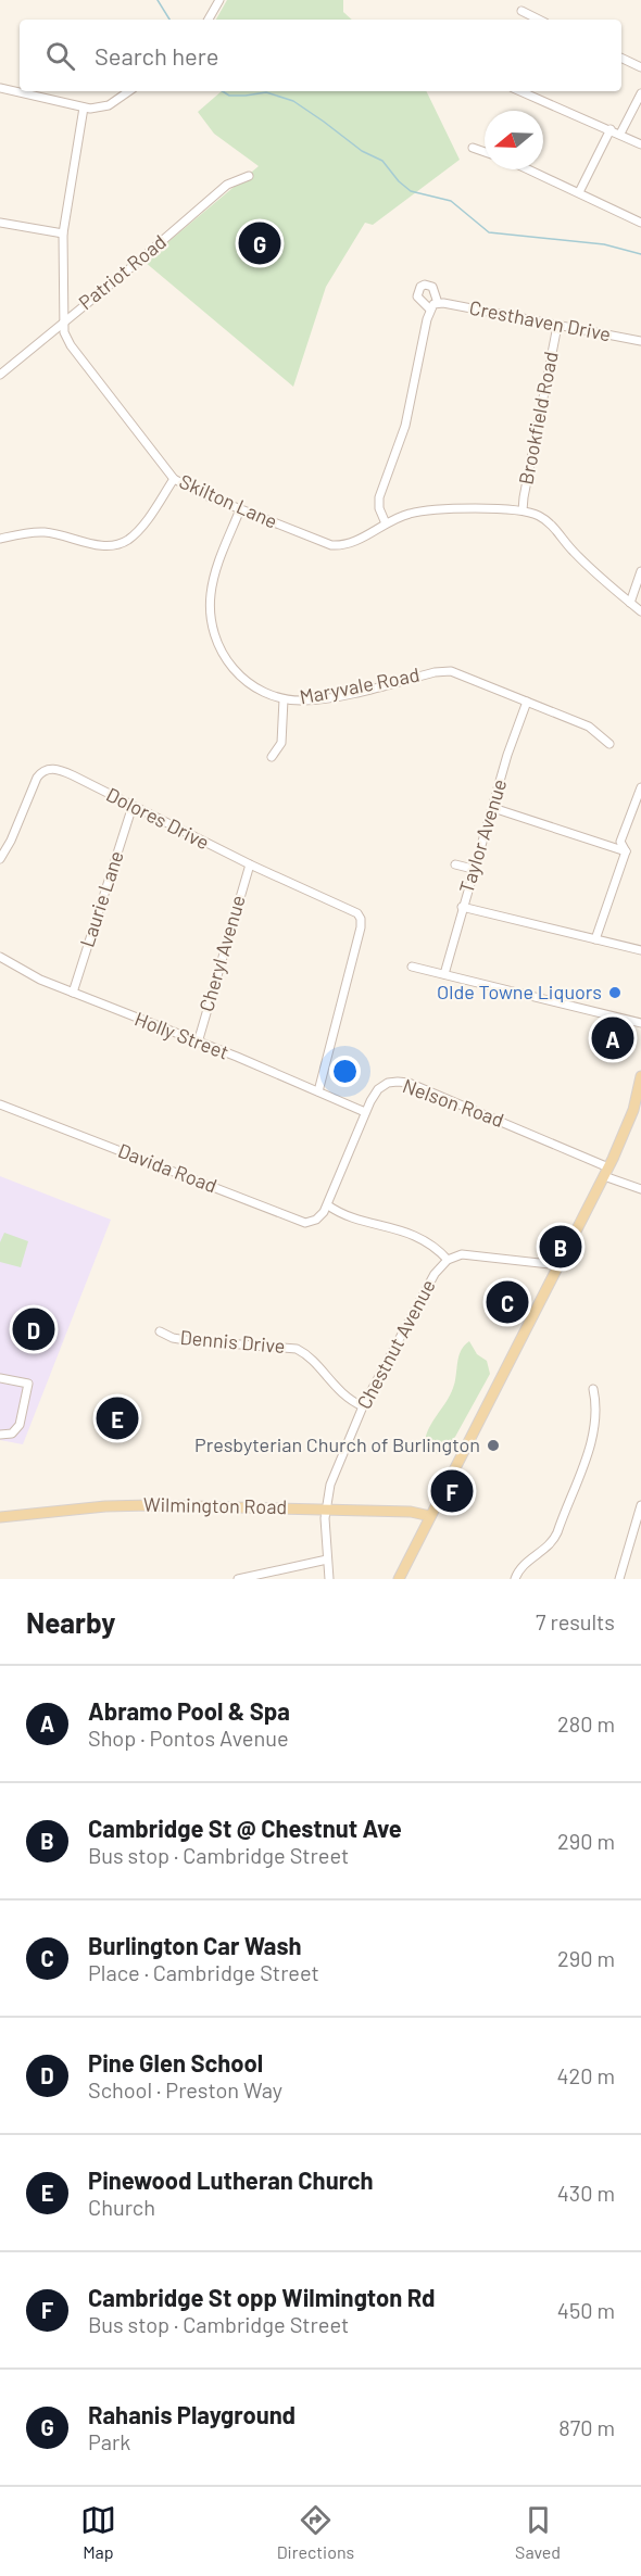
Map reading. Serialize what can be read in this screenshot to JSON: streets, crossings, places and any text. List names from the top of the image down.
{
  "streets": {
    "main road": ["Wilmington Road"],
    "street": [
      "Patriot Road",
      "Cresthaven Drive",
      "Brookfield Road",
      "Skilton Lane",
      "Maryvale Road",
      "Dolores Drive",
      "Taylor Avenue",
      "Laurie Lane",
      "Cheryl Avenue",
      "Holly Street",
      "Nelson Road",
      "Davida Road",
      "Dennis Drive",
      "Chestnut Avenue"
    ]
  },
  "crossings": [
    ["Patriot Road", "Skilton Lane"],
    ["Cresthaven Drive", "Brookfield Road"],
    ["Cresthaven Drive", "Skilton Lane"],
    ["Brookfield Road", "Skilton Lane"],
    ["Skilton Lane", "Maryvale Road"],
    ["Maryvale Road", "Taylor Avenue"],
    ["Dolores Drive", "Laurie Lane"],
    ["Dolores Drive", "Cheryl Avenue"],
    ["Dolores Drive", "Holly Street"],
    ["Laurie Lane", "Holly Street"],
    ["Cheryl Avenue", "Holly Street"],
    ["Holly Street", "Nelson Road"],
    ["Nelson Road", "Davida Road"],
    ["Dennis Drive", "Chestnut Avenue"],
    ["Chestnut Avenue", "Wilmington Road"]
  ],
  "places": ["Olde Towne Liquors", "Presbyterian Church of Burlington"],
  "north": "left",
  "page": {
    "search": "Search here",
    "pins": [
      "G",
      "A",
      "B",
      "C",
      "D",
      "E",
      "F"
    ],
    "heading": ["Nearby", "7 results"],
    "list": [
      {
        "mark": "A",
        "name": "Abramo Pool & Spa",
        "note": "Shop · Pontos Avenue",
        "value": "280 m"
      },
      {
        "mark": "B",
        "name": "Cambridge St @ Chestnut Ave",
        "note": "Bus stop · Cambridge Street",
        "value": "290 m"
      },
      {
        "mark": "C",
        "name": "Burlington Car Wash",
        "note": "Place · Cambridge Street",
        "value": "290 m"
      },
      {
        "mark": "D",
        "name": "Pine Glen School",
        "note": "School · Preston Way",
        "value": "420 m"
      },
      {
        "mark": "E",
        "name": "Pinewood Lutheran Church",
        "note": "Church",
        "value": "430 m"
      },
      {
        "mark": "F",
        "name": "Cambridge St opp Wilmington Rd",
        "note": "Bus stop · Cambridge Street",
        "value": "450 m"
      },
      {
        "mark": "G",
        "name": "Rahanis Playground",
        "note": "Park",
        "value": "870 m"
      }
    ],
    "nav": ["Map", "Directions", "Saved"]
  }
}
